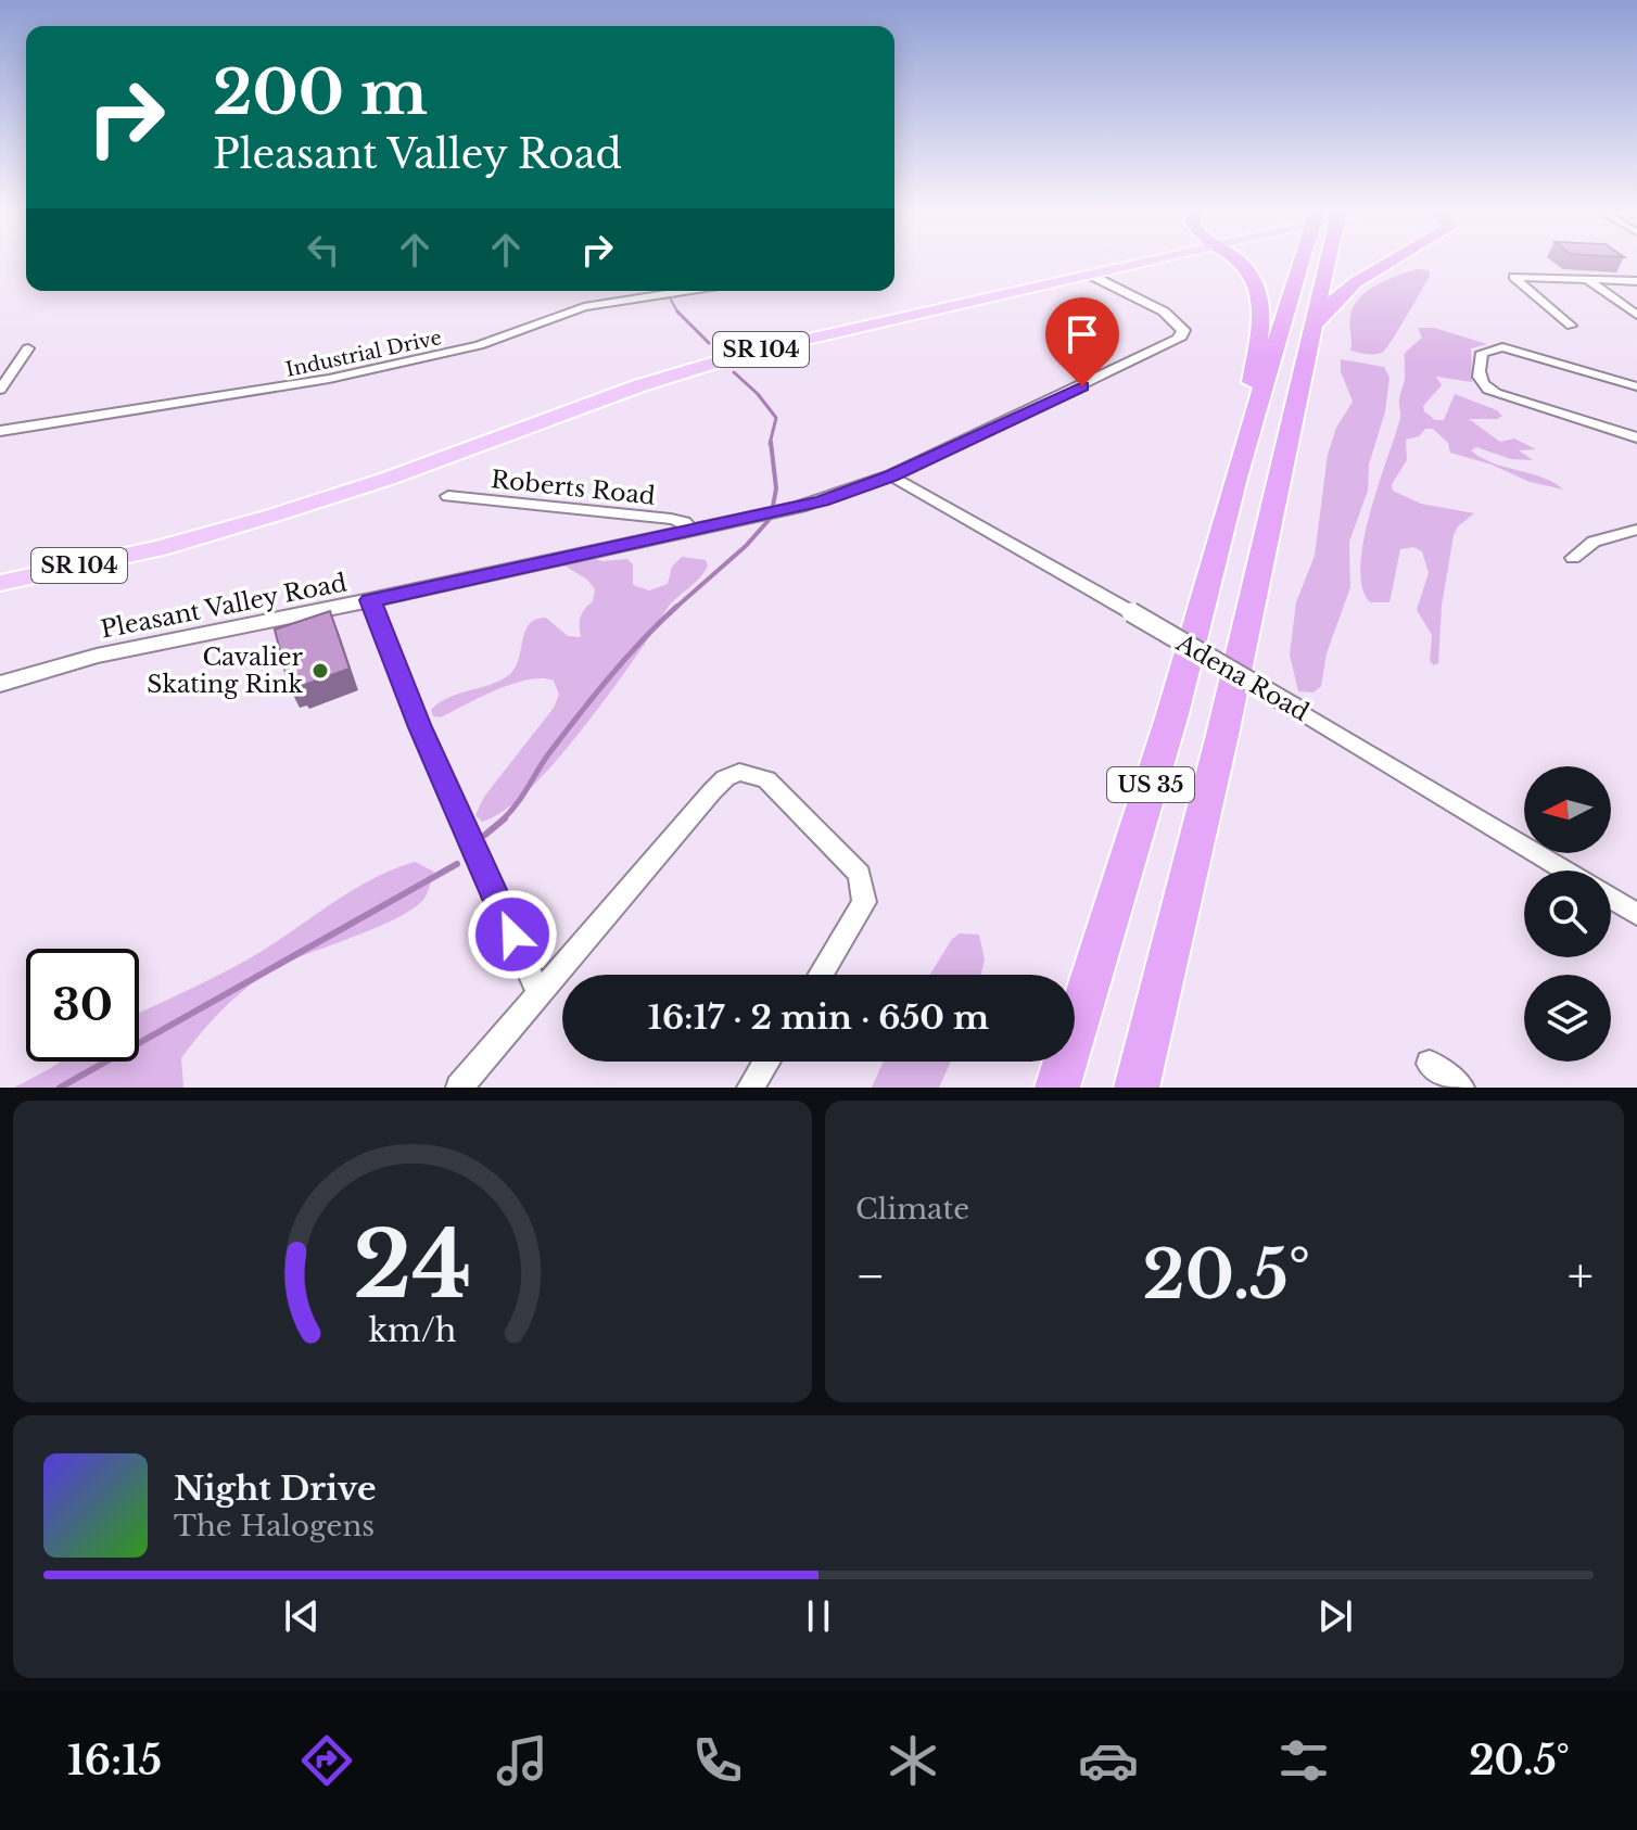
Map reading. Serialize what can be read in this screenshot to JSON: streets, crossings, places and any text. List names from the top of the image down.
{
  "streets": {
    "highway": ["US 35"],
    "main road": ["SR 104"],
    "street": [
      "Industrial Drive",
      "Roberts Road",
      "Pleasant Valley Road",
      "Adena Road"
    ]
  },
  "crossings": [
    ["SR 104", "Pleasant Valley Road"],
    ["Roberts Road", "Pleasant Valley Road"],
    ["Pleasant Valley Road", "Adena Road"]
  ],
  "places": ["Cavalier Skating Rink"],
  "north": "left",
  "page": {
    "turn": ["200 m", "Pleasant Valley Road"],
    "limit": "30",
    "trip": "16:17 · 2 min · 650 m",
    "tile": "Climate",
    "heat": ["−", "20.5°", "+"],
    "song": ["Night Drive", "The Halogens"],
    "tabs": ["16:15", "20.5°"],
    "gauge": ["24", "km/h"]
  }
}
